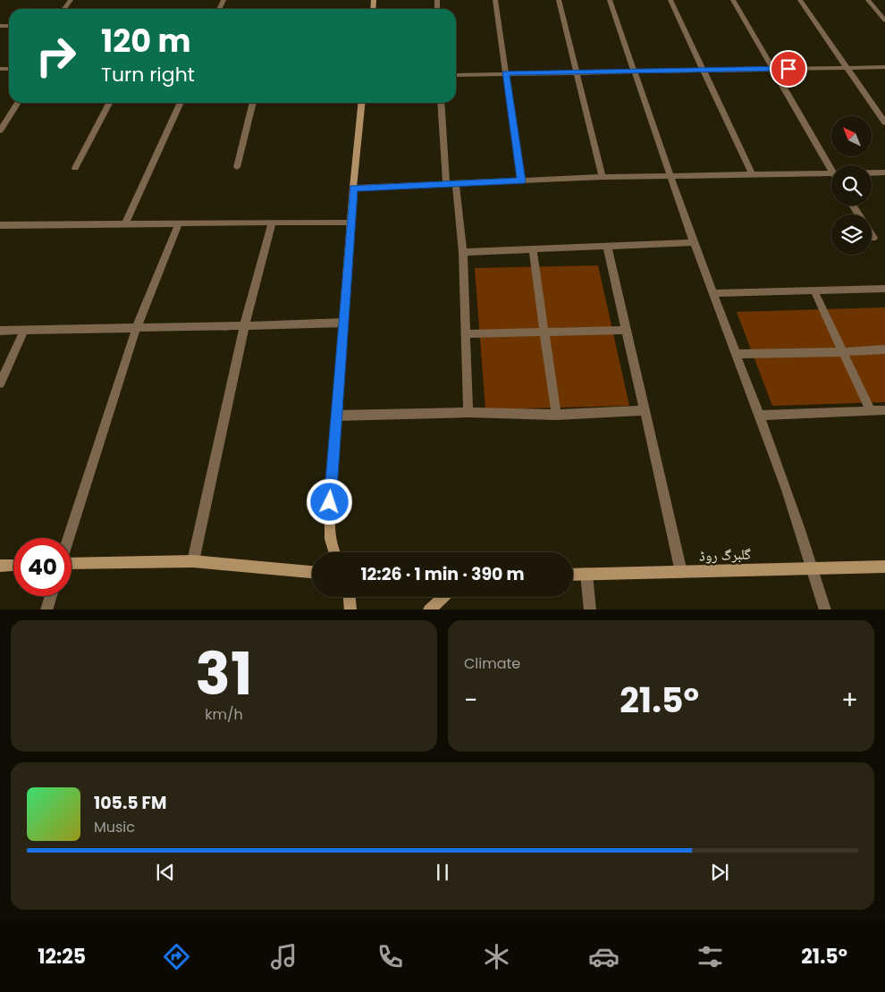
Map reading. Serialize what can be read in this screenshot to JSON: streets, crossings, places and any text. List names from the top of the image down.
{
  "streets": {
    "street": ["گلبرگ روڈ"]
  },
  "north": "top left",
  "page": {
    "turn": ["120 m", "Turn right"],
    "limit": "40",
    "trip": "12:26 · 1 min · 390 m",
    "tile": [
      ["31", "km/h"],
      "Climate"
    ],
    "heat": ["−", "21.5°", "+"],
    "song": ["105.5 FM", "Music"],
    "tabs": ["12:25", "21.5°"]
  }
}
